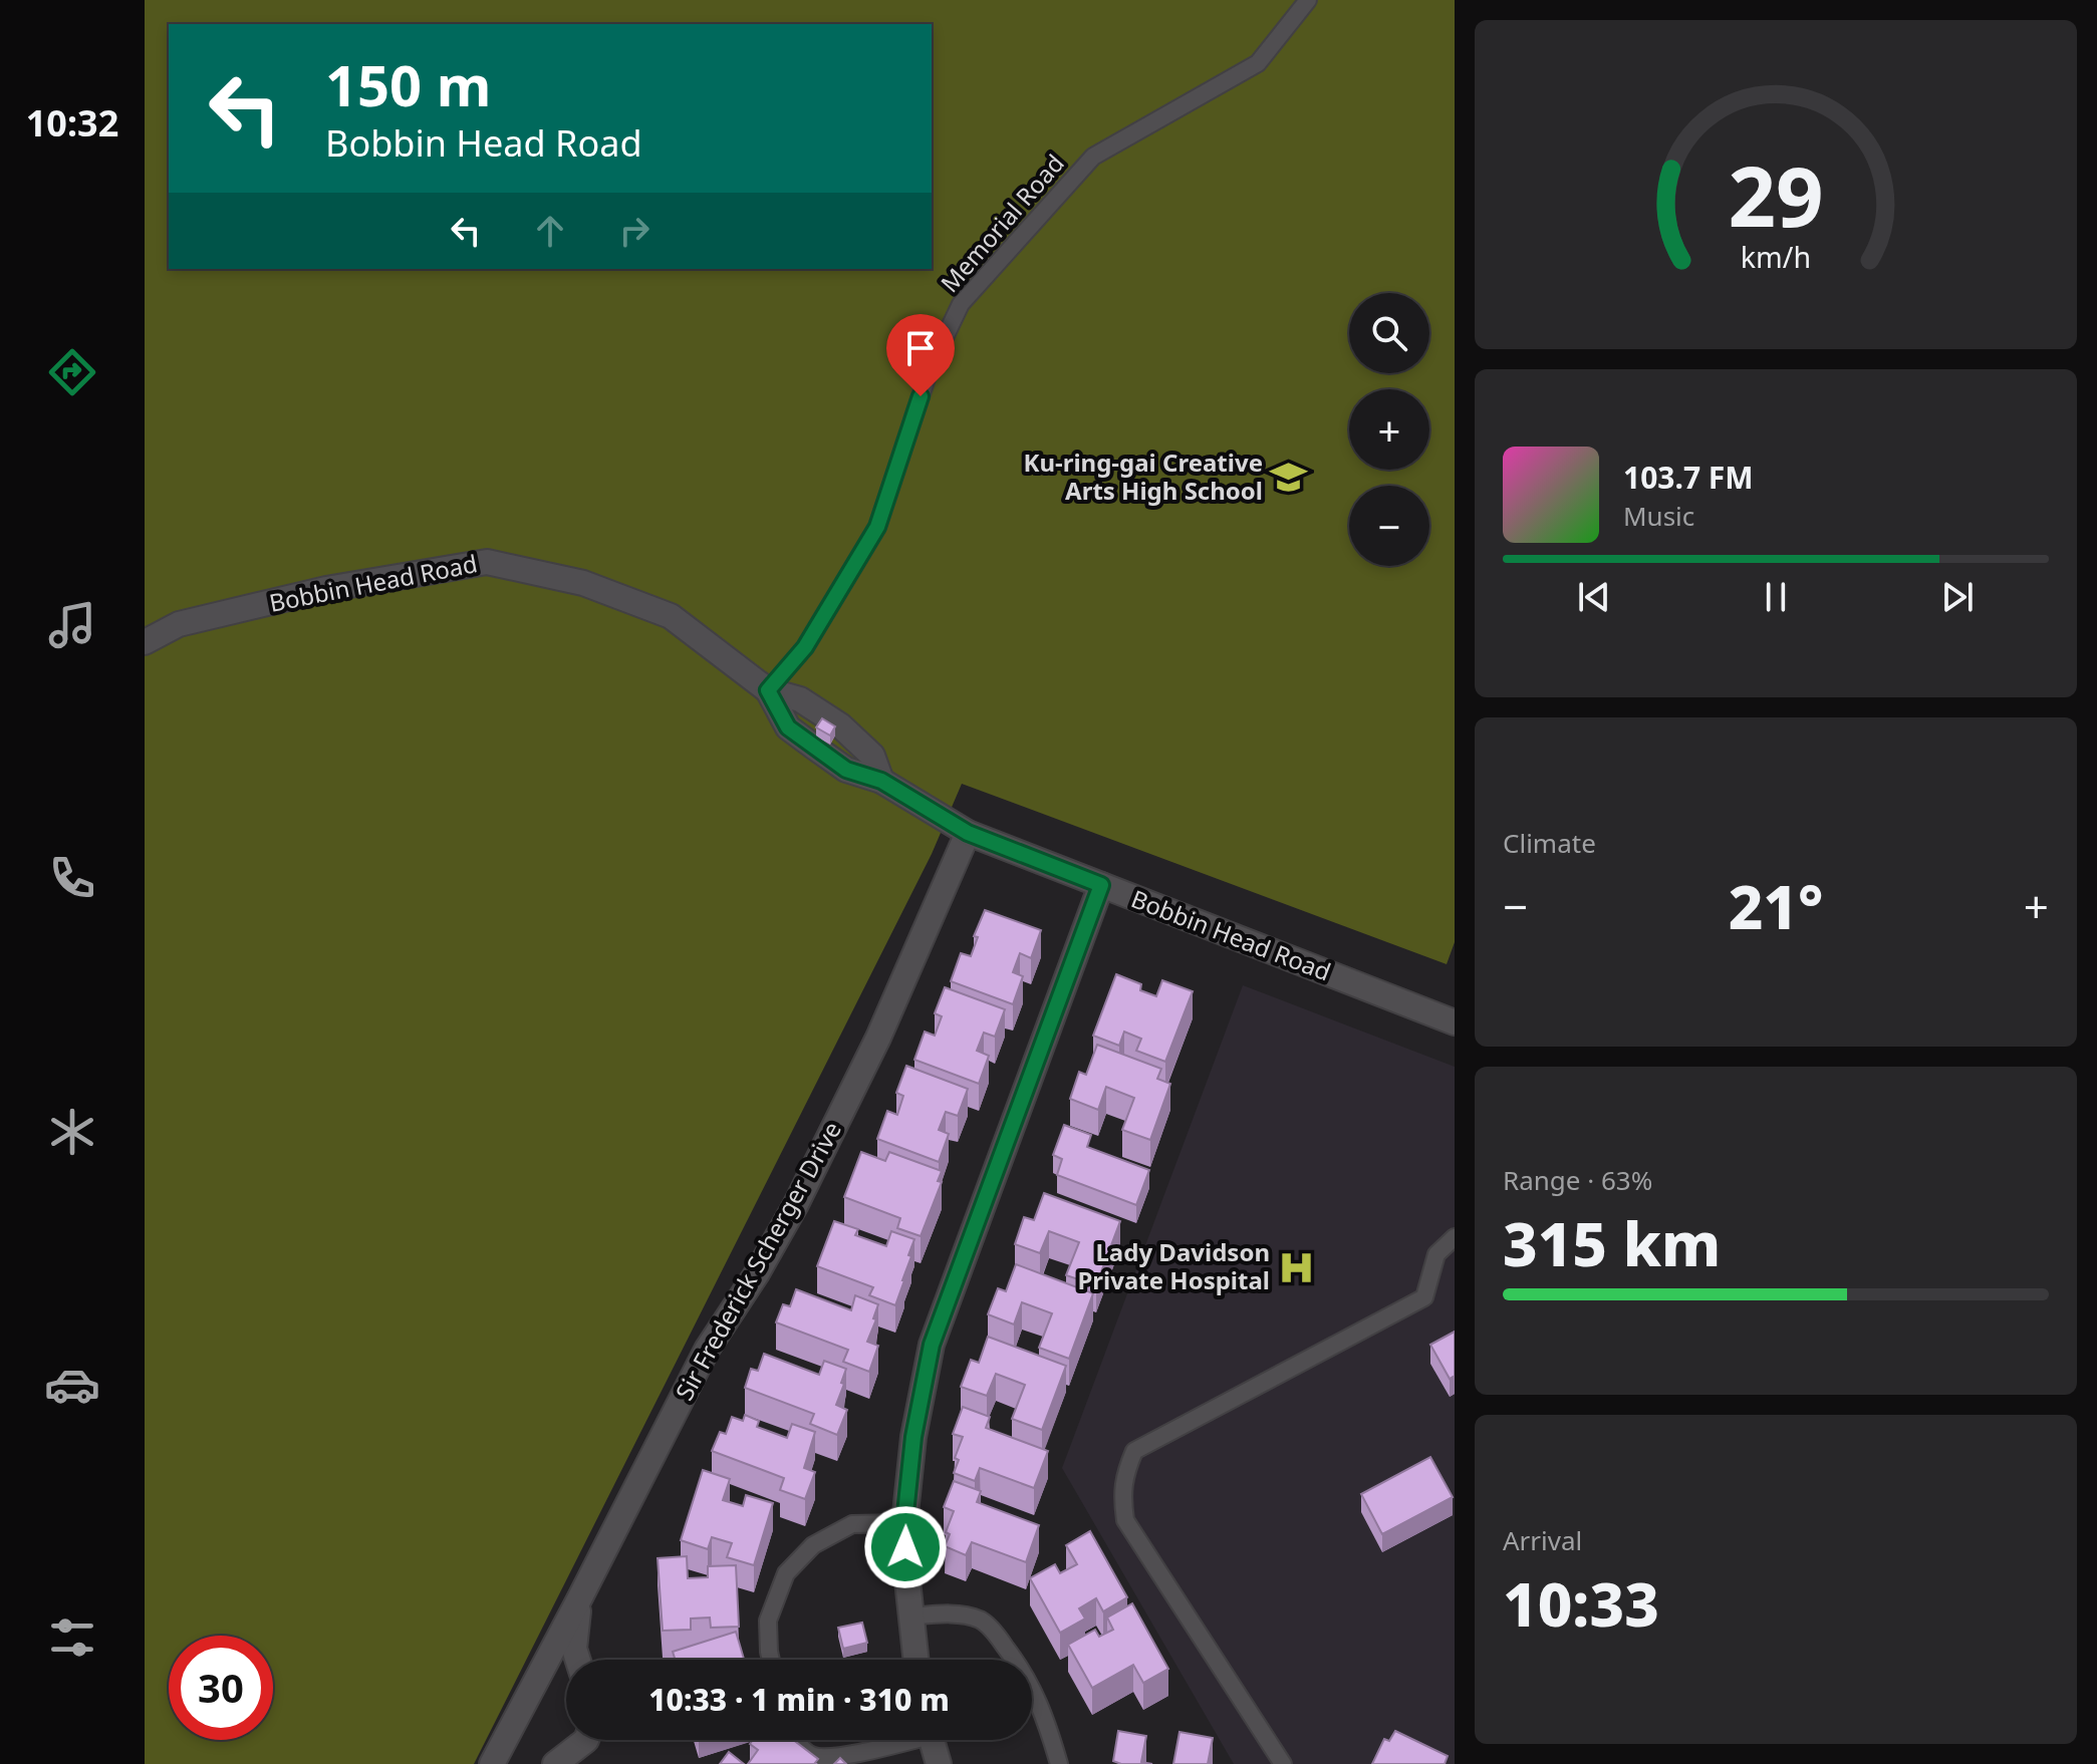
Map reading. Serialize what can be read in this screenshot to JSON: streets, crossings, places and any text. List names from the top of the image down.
{
  "streets": {
    "street": ["Bobbin Head Road", "Sir Frederick Scherger Drive"],
    "lane": ["Memorial Road"]
  },
  "crossings": [
    ["Memorial Road", "Bobbin Head Road"],
    ["Bobbin Head Road", "Sir Frederick Scherger Drive"]
  ],
  "places": {
    "school or university": ["Ku-ring-gai Creative Arts High School"],
    "hospital": ["Lady Davidson Private Hospital"]
  },
  "page": {
    "tabs": "10:32",
    "turn": ["150 m", "Bobbin Head Road"],
    "map_buttons": ["+", "−"],
    "song": ["103.7 FM", "Music"],
    "tile": [
      "Climate",
      ["Range · 63%", "315 km"],
      ["Arrival", "10:33"]
    ],
    "heat": ["−", "21°", "+"],
    "limit": "30",
    "trip": "10:33 · 1 min · 310 m",
    "gauge": ["29", "km/h"]
  }
}
